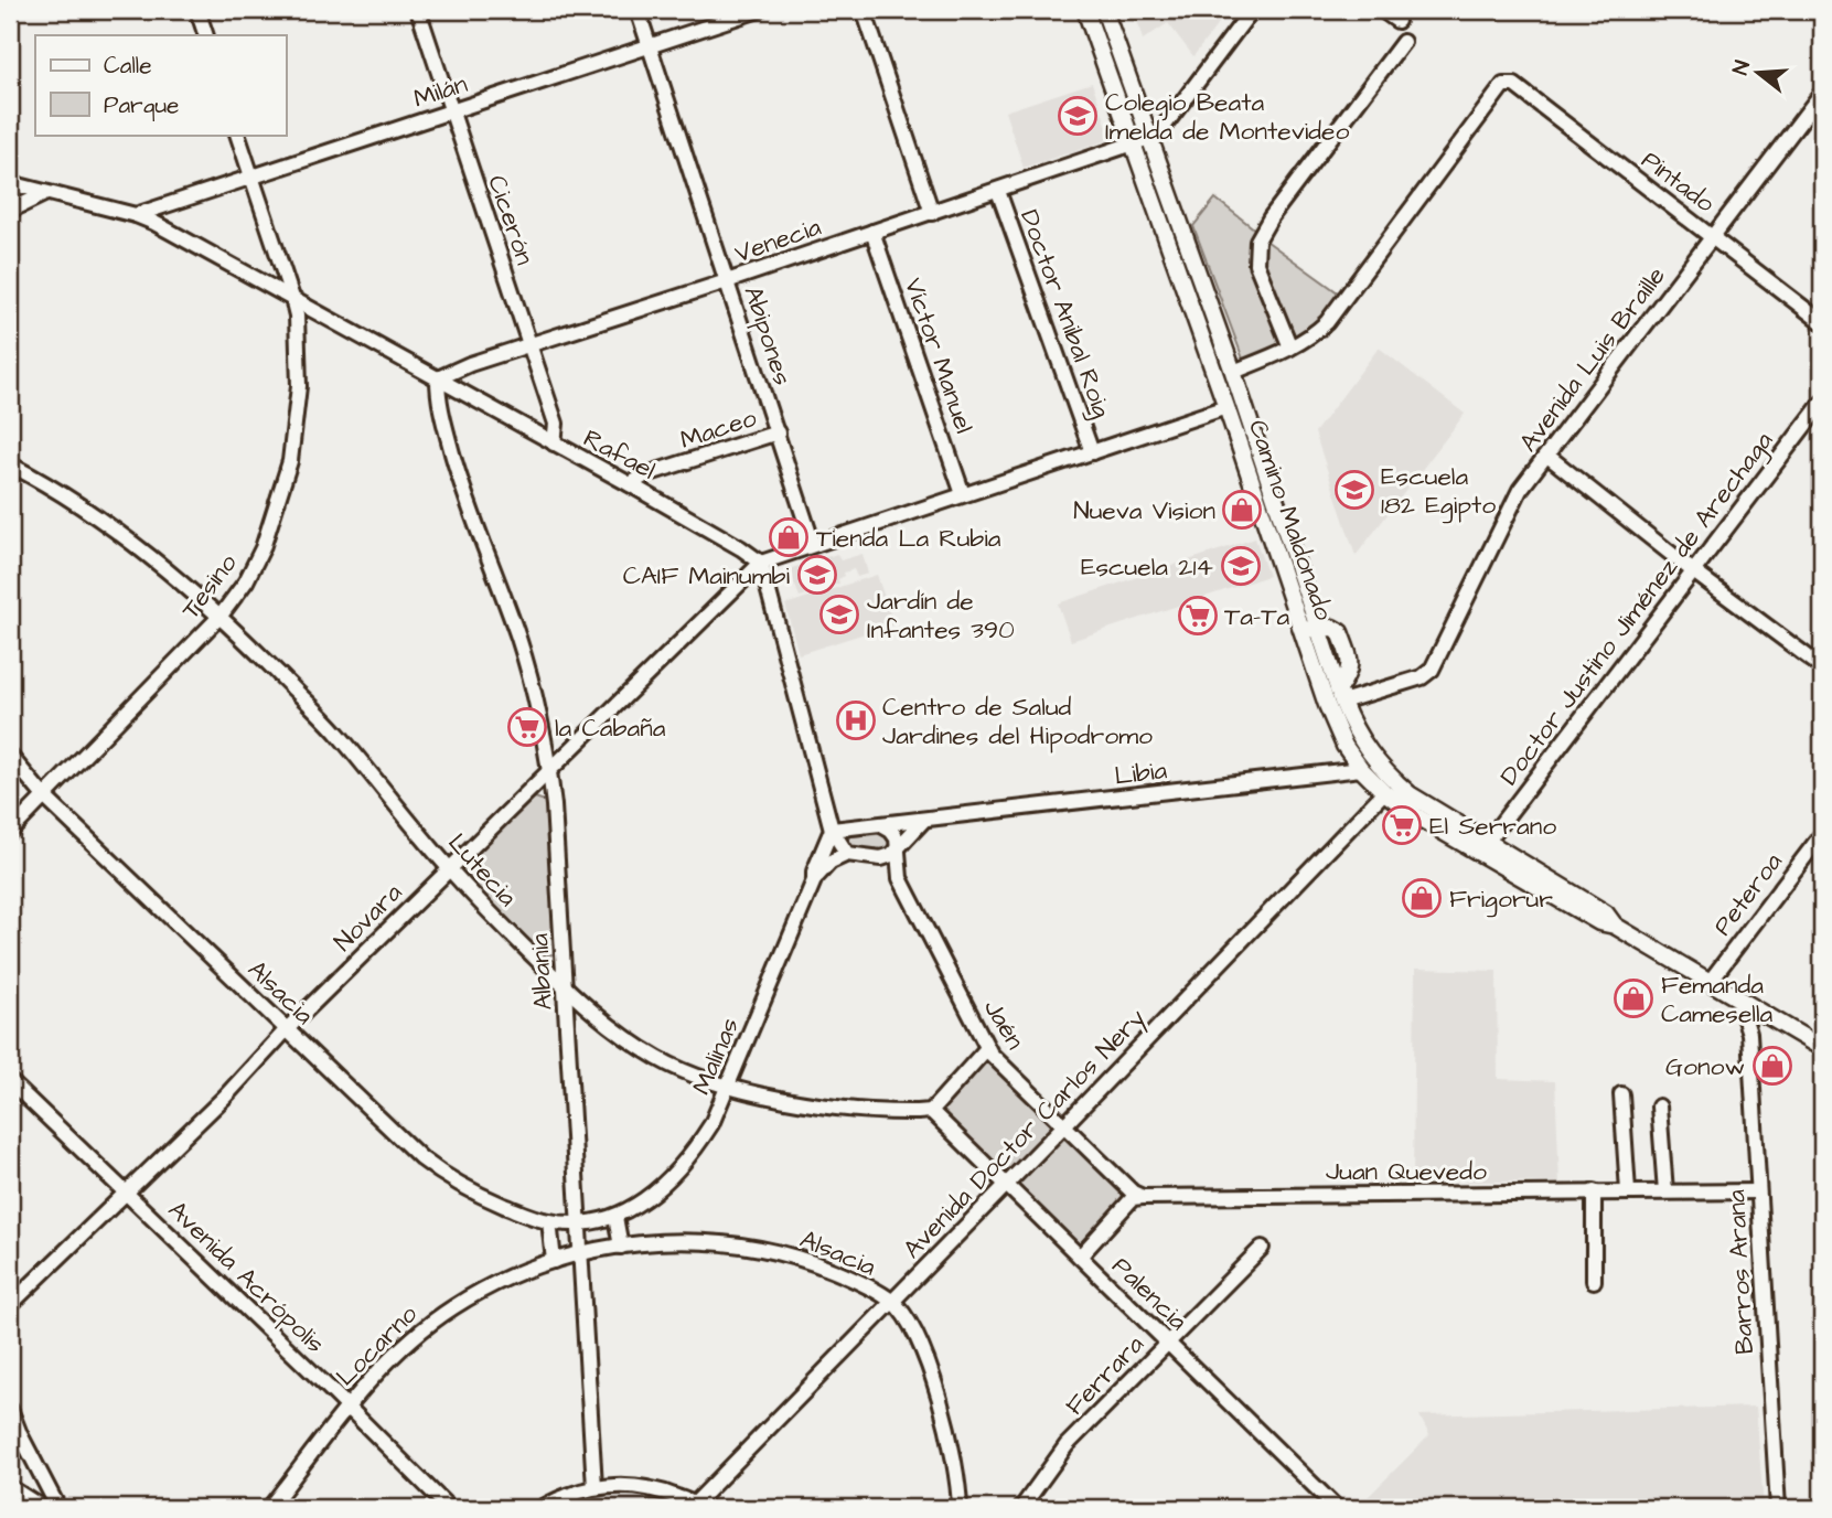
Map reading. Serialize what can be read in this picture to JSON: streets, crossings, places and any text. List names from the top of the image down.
{
  "streets": {
    "main road": ["Camino Maldonado"],
    "street": [
      "Milán",
      "Pintado",
      "Cicerón",
      "Venecia",
      "Doctor Anibal Roig",
      "Abipones",
      "Víctor Manuel",
      "Avenida Luis Braille",
      "Maceo",
      "Rafael",
      "Tesino",
      "Doctor Justino Jiménez de Arechaga",
      "Libia",
      "Lutecia",
      "Peteroa",
      "Novara",
      "Albania",
      "Alsacia",
      "Jaén",
      "Malinas",
      "Avenida Doctor Carlos Nery",
      "Juan Quevedo",
      "Barros Arana",
      "Avenida Acrópolis",
      "Palencia",
      "Locarno",
      "Ferrara"
    ]
  },
  "crossings": [
    ["Milán", "Cicerón"],
    ["Milán", "Abipones"],
    ["Milán", "Rafael"],
    ["Milán", "Tesino"],
    ["Pintado", "Avenida Luis Braille"],
    ["Cicerón", "Venecia"],
    ["Cicerón", "Rafael"],
    ["Venecia", "Doctor Anibal Roig"],
    ["Venecia", "Abipones"],
    ["Venecia", "Víctor Manuel"],
    ["Venecia", "Rafael"],
    ["Venecia", "Camino Maldonado"],
    ["Venecia", "Albania"],
    ["Abipones", "Maceo"],
    ["Avenida Luis Braille", "Camino Maldonado"],
    ["Maceo", "Rafael"],
    ["Rafael", "Tesino"],
    ["Rafael", "Novara"],
    ["Rafael", "Albania"],
    ["Camino Maldonado", "Doctor Justino Jiménez de Arechaga"],
    ["Camino Maldonado", "Libia"],
    ["Camino Maldonado", "Peteroa"],
    ["Camino Maldonado", "Avenida Doctor Carlos Nery"],
    ["Camino Maldonado", "Barros Arana"],
    ["Tesino", "Lutecia"],
    ["Tesino", "Alsacia"],
    ["Libia", "Malinas"],
    ["Lutecia", "Novara"],
    ["Lutecia", "Albania"],
    ["Lutecia", "Malinas"],
    ["Lutecia", "Palencia"],
    ["Novara", "Albania"],
    ["Novara", "Alsacia"],
    ["Novara", "Avenida Acrópolis"],
    ["Albania", "Alsacia"],
    ["Albania", "Malinas"],
    ["Albania", "Avenida Doctor Carlos Nery"],
    ["Albania", "Locarno"],
    ["Alsacia", "Malinas"],
    ["Alsacia", "Avenida Doctor Carlos Nery"],
    ["Alsacia", "Locarno"],
    ["Jaén", "Avenida Doctor Carlos Nery"],
    ["Jaén", "Juan Quevedo"],
    ["Avenida Doctor Carlos Nery", "Palencia"],
    ["Juan Quevedo", "Barros Arana"],
    ["Avenida Acrópolis", "Locarno"],
    ["Palencia", "Ferrara"]
  ],
  "places": {
    "school or university": [
      "Colegio Beata Imelda de Montevideo",
      "Escuela 182 Egipto",
      "Escuela 214",
      "CAIF Mainumbi",
      "Jardín de Infantes 390"
    ],
    "shop": [
      "Nueva Vision",
      "Tienda La Rubia",
      "Frigorur",
      "Femanda Camesella",
      "Gonow"
    ],
    "supermarket": ["Ta-Ta", "la Cabaña", "El Serrano"],
    "hospital": ["Centro de Salud Jardines del Hipodromo"]
  },
  "legend": ["Calle", "Parque"],
  "north": "left"
}
